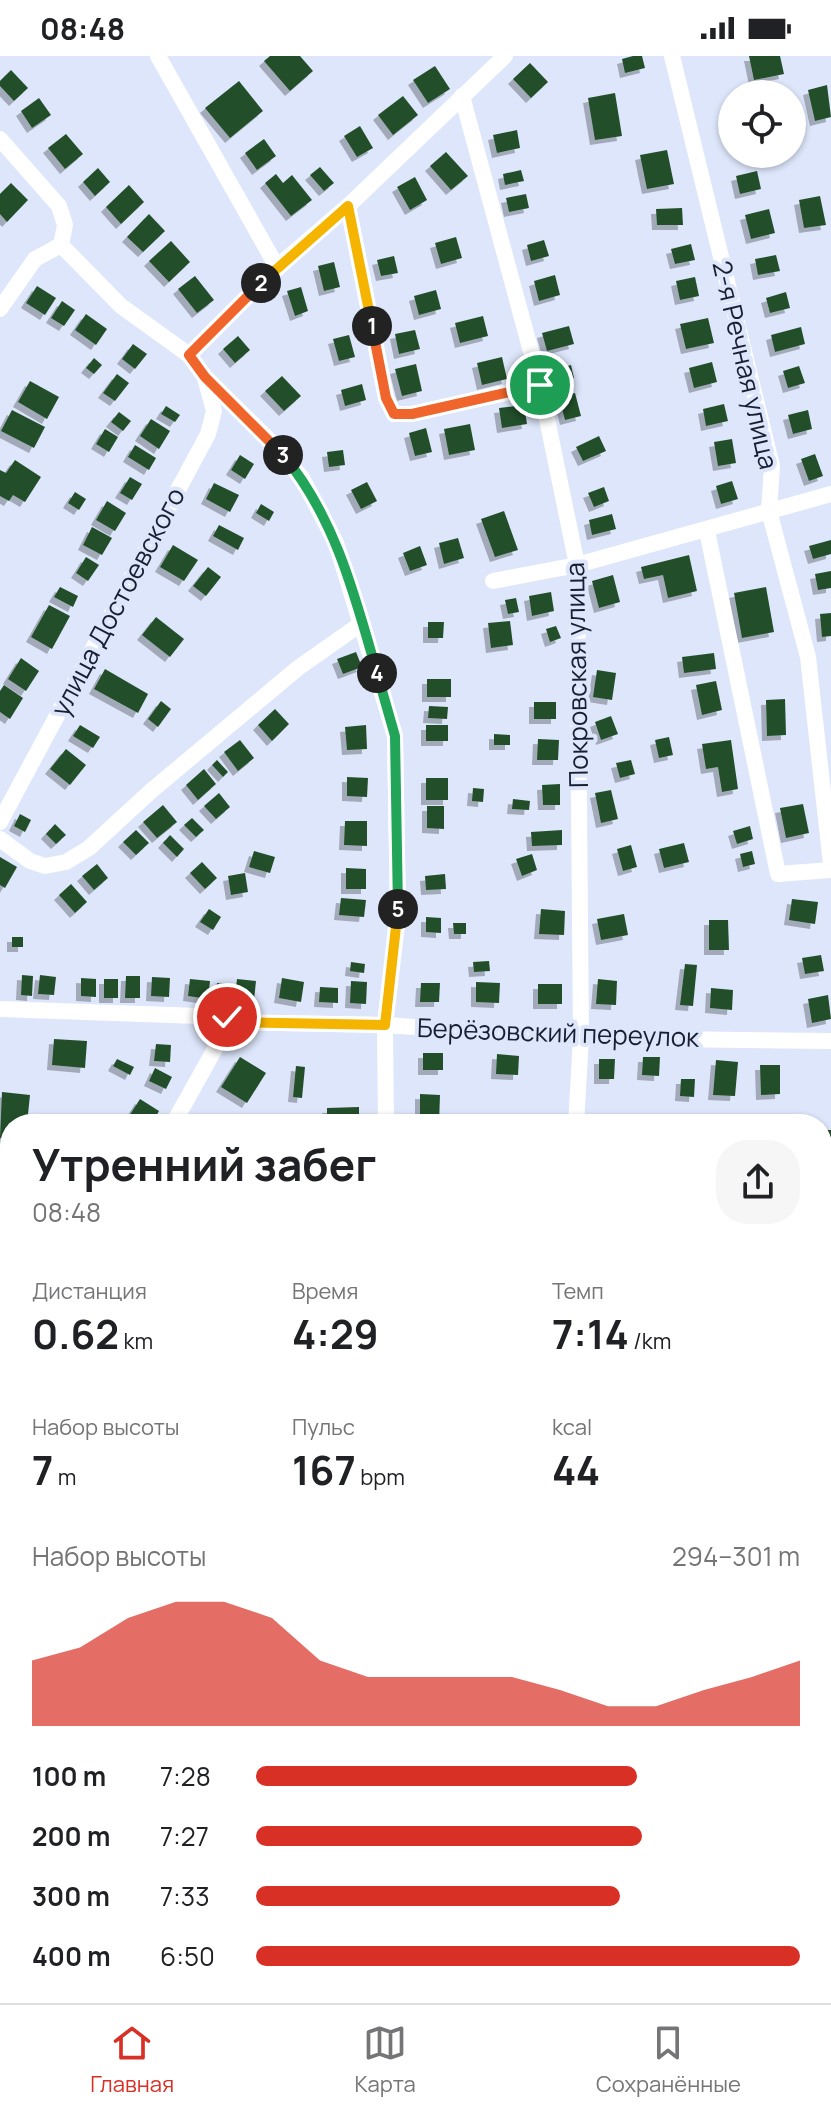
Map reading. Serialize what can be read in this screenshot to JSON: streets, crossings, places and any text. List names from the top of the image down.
{
  "streets": {
    "street": [
      "2-я Речная улица",
      "улица Достоевского",
      "Покровская улица",
      "Берёзовский переулок"
    ]
  },
  "crossings": [
    ["Покровская улица", "Берёзовский переулок"]
  ],
  "page": {
    "status": "08:48",
    "pins": [
      "2",
      "1",
      "3",
      "4",
      "5"
    ],
    "heading": ["Утренний забег", "08:48"],
    "stats": [
      ["Дистанция", "0.62 km"],
      ["Время", "4:29"],
      ["Темп", "7:14 /km"],
      ["Набор высоты", "7 m"],
      ["Пульс", "167 bpm"],
      ["kcal", "44"]
    ],
    "chart": ["Набор высоты", "294–301 m"],
    "list": [
      {
        "name": "100 m",
        "note": "7:28"
      },
      {
        "name": "200 m",
        "note": "7:27"
      },
      {
        "name": "300 m",
        "note": "7:33"
      },
      {
        "name": "400 m",
        "note": "6:50"
      }
    ],
    "tabs": ["Главная", "Карта", "Сохранённые"]
  }
}
